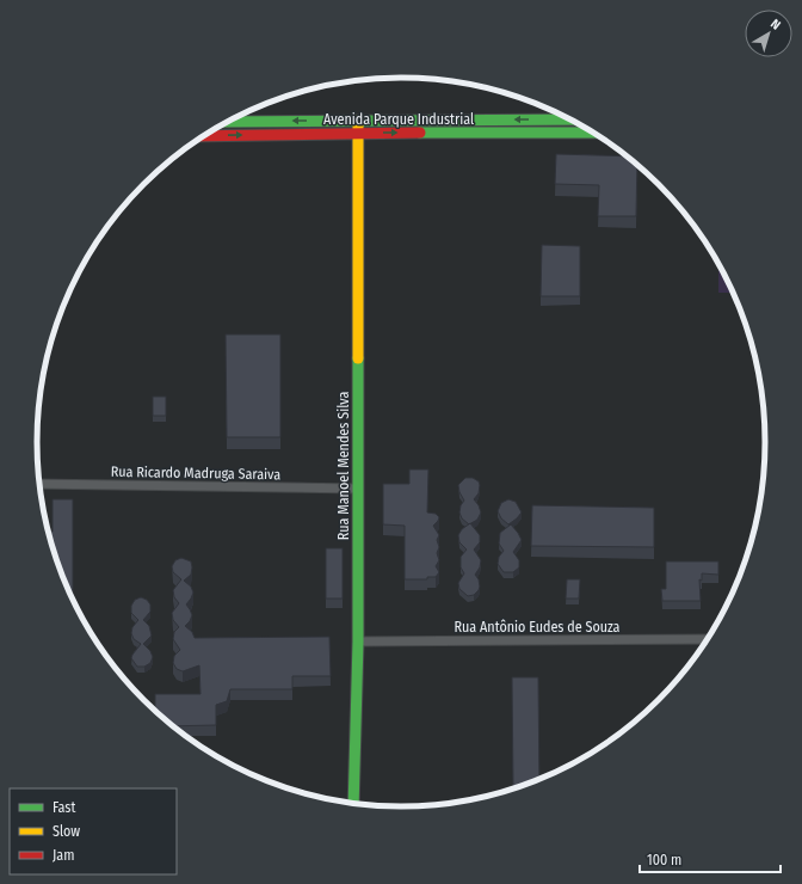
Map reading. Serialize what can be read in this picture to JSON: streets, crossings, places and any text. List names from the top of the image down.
{
  "streets": {
    "main road": ["Avenida Parque Industrial", "Rua Manoel Mendes Silva"],
    "street": ["Rua Ricardo Madruga Saraiva", "Rua Antônio Eudes de Souza"]
  },
  "crossings": [
    ["Avenida Parque Industrial", "Rua Manoel Mendes Silva"],
    ["Rua Manoel Mendes Silva", "Rua Ricardo Madruga Saraiva"],
    ["Rua Manoel Mendes Silva", "Rua Antônio Eudes de Souza"]
  ],
  "legend": ["Fast", "Slow", "Jam"],
  "scale_bar": "100 m",
  "north": "top right"
}
